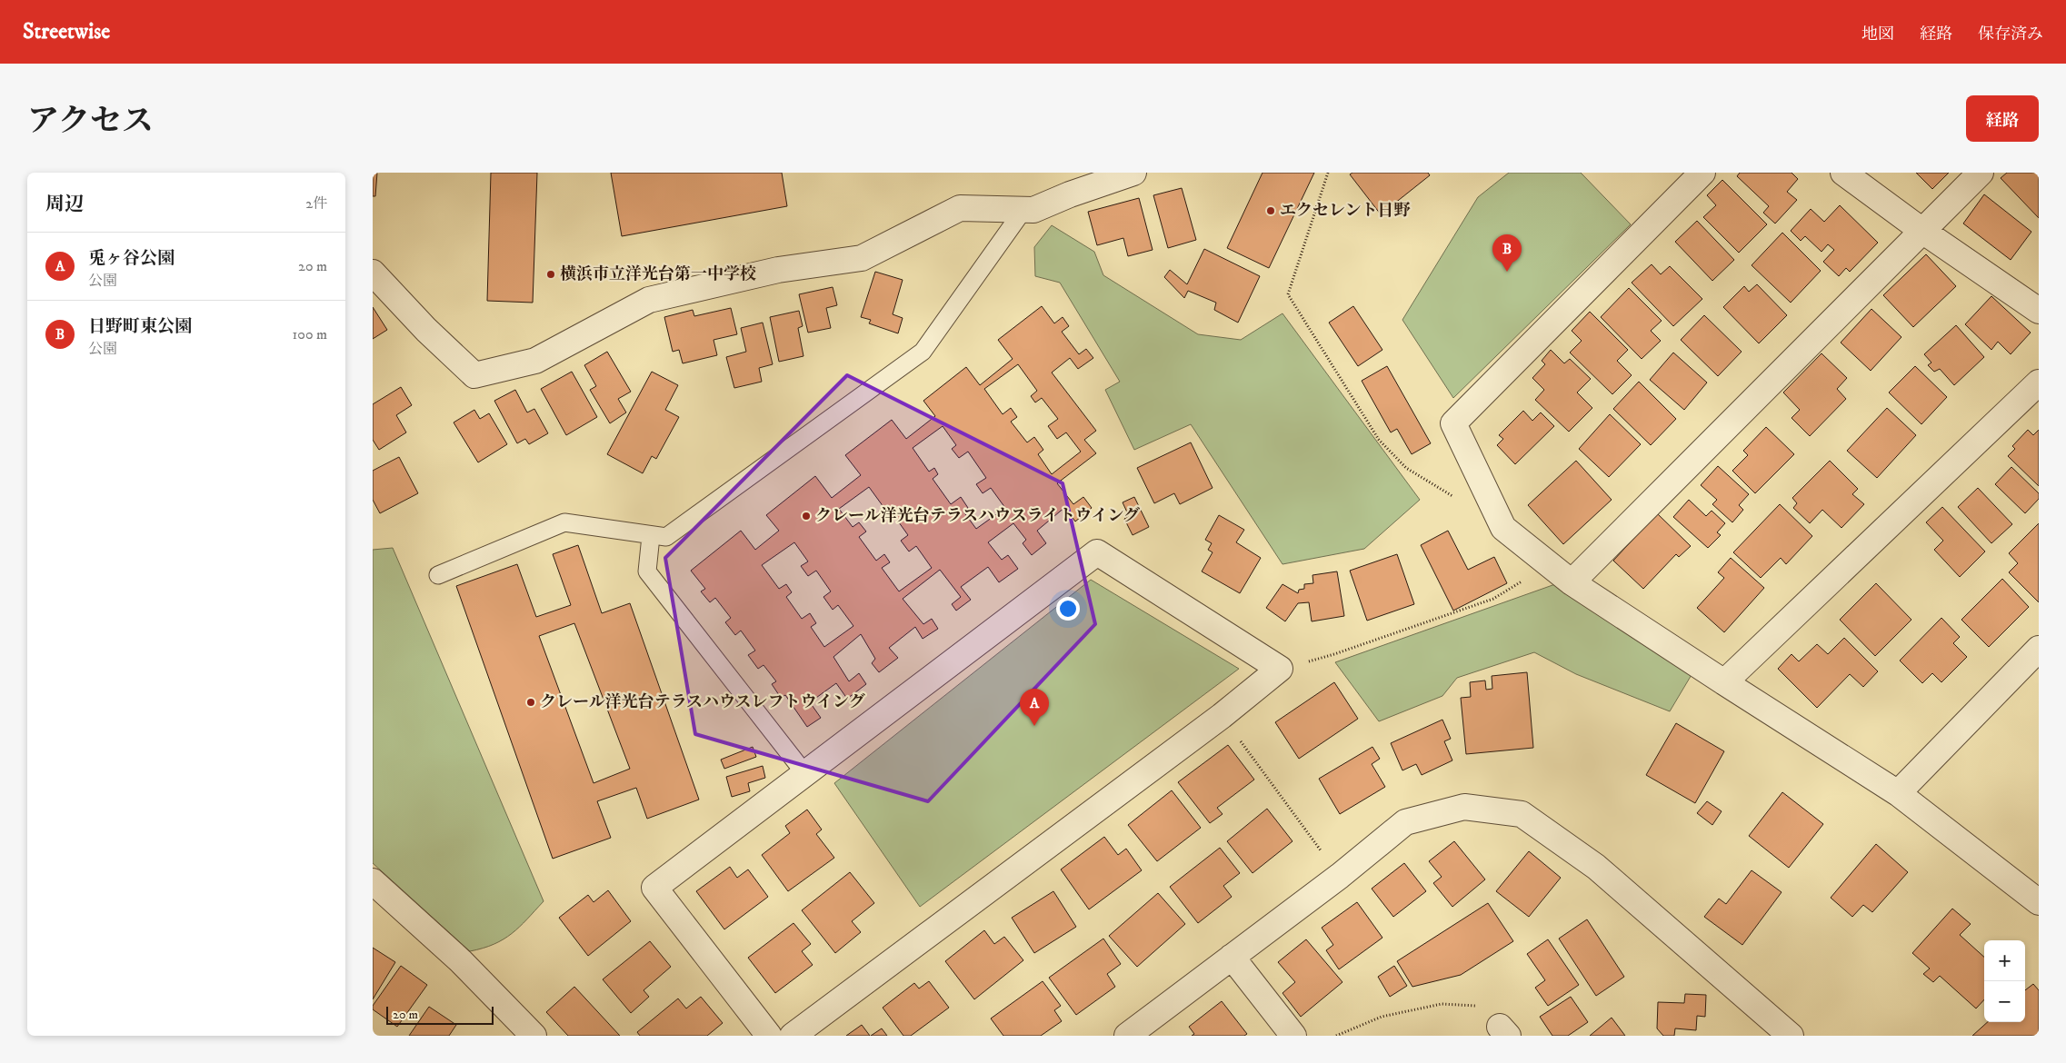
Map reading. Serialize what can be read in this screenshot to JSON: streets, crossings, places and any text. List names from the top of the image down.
{
  "places": [
    "エクセレント日野",
    "横浜市立洋光台第一中学校",
    "クレール洋光台テラスハウスライトウイング",
    "クレール洋光台テラスハウスレフトウイング"
  ],
  "scale_bar": "20 m",
  "page": {
    "header": "Streetwise",
    "nav": ["地図", "経路", "保存済み"],
    "title": "アクセス",
    "buttons": "経路",
    "heading": ["周辺", "2件"],
    "list": [
      {
        "mark": "A",
        "name": "兎ヶ谷公園",
        "note": "公園",
        "value": "20 m"
      },
      {
        "mark": "B",
        "name": "日野町東公園",
        "note": "公園",
        "value": "100 m"
      }
    ],
    "pins": ["B", "A"],
    "map_buttons": ["+", "−"],
    "scale": "20 m"
  }
}
